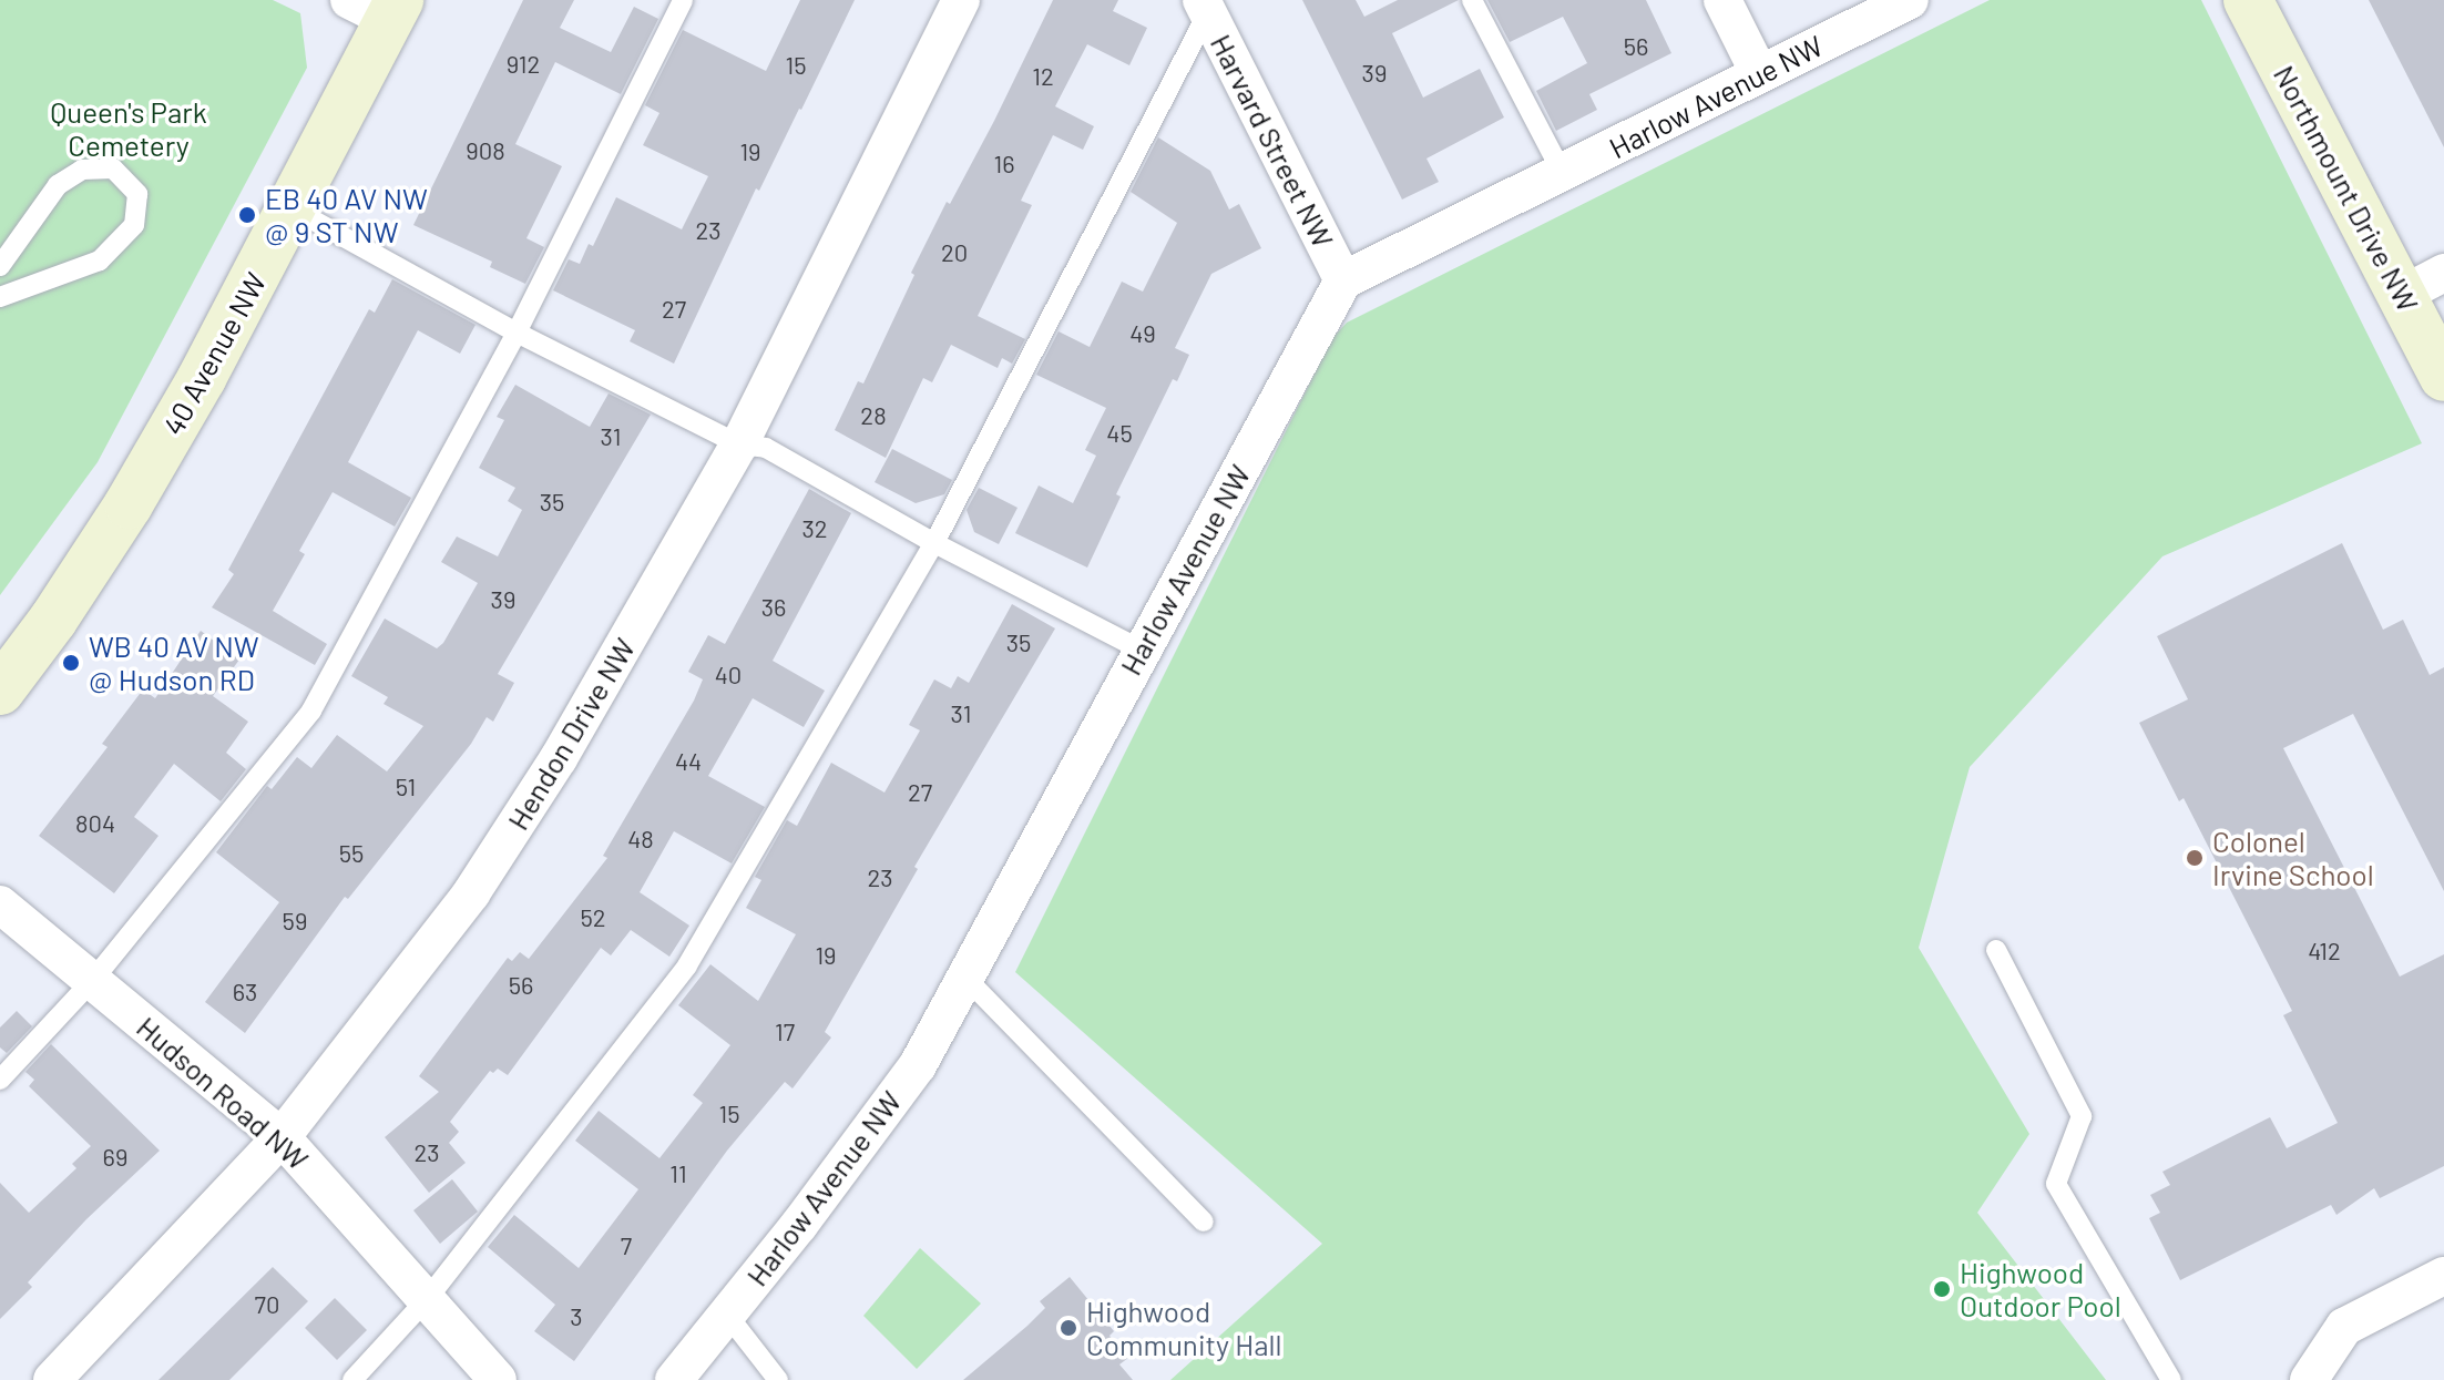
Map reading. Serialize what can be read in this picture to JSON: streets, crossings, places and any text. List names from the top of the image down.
{
  "streets": {
    "street": [
      "Harlow Avenue NW",
      "Harvard Street NW",
      "Northmount Drive NW",
      "40 Avenue NW",
      "Hendon Drive NW",
      "Hudson Road NW"
    ]
  },
  "crossings": [
    ["Harlow Avenue NW", "Harvard Street NW"],
    ["Hendon Drive NW", "Hudson Road NW"]
  ],
  "parks": ["Queen's Park Cemetery"],
  "places": [
    "EB 40 AV NW @ 9 ST NW",
    "WB 40 AV NW @ Hudson RD",
    "Colonel Irvine School",
    "Highwood Outdoor Pool",
    "Highwood Community Hall"
  ],
  "house_numbers": [
    "56",
    "912",
    "15",
    "39",
    "12",
    "908",
    "19",
    "16",
    "23",
    "20",
    "27",
    "49",
    "28",
    "45",
    "31",
    "35",
    "32",
    "39",
    "36",
    "35",
    "40",
    "31",
    "44",
    "51",
    "27",
    "804",
    "48",
    "55",
    "23",
    "52",
    "59",
    "412",
    "19",
    "56",
    "63",
    "17",
    "15",
    "23",
    "69",
    "11",
    "7",
    "70",
    "3"
  ]
}
